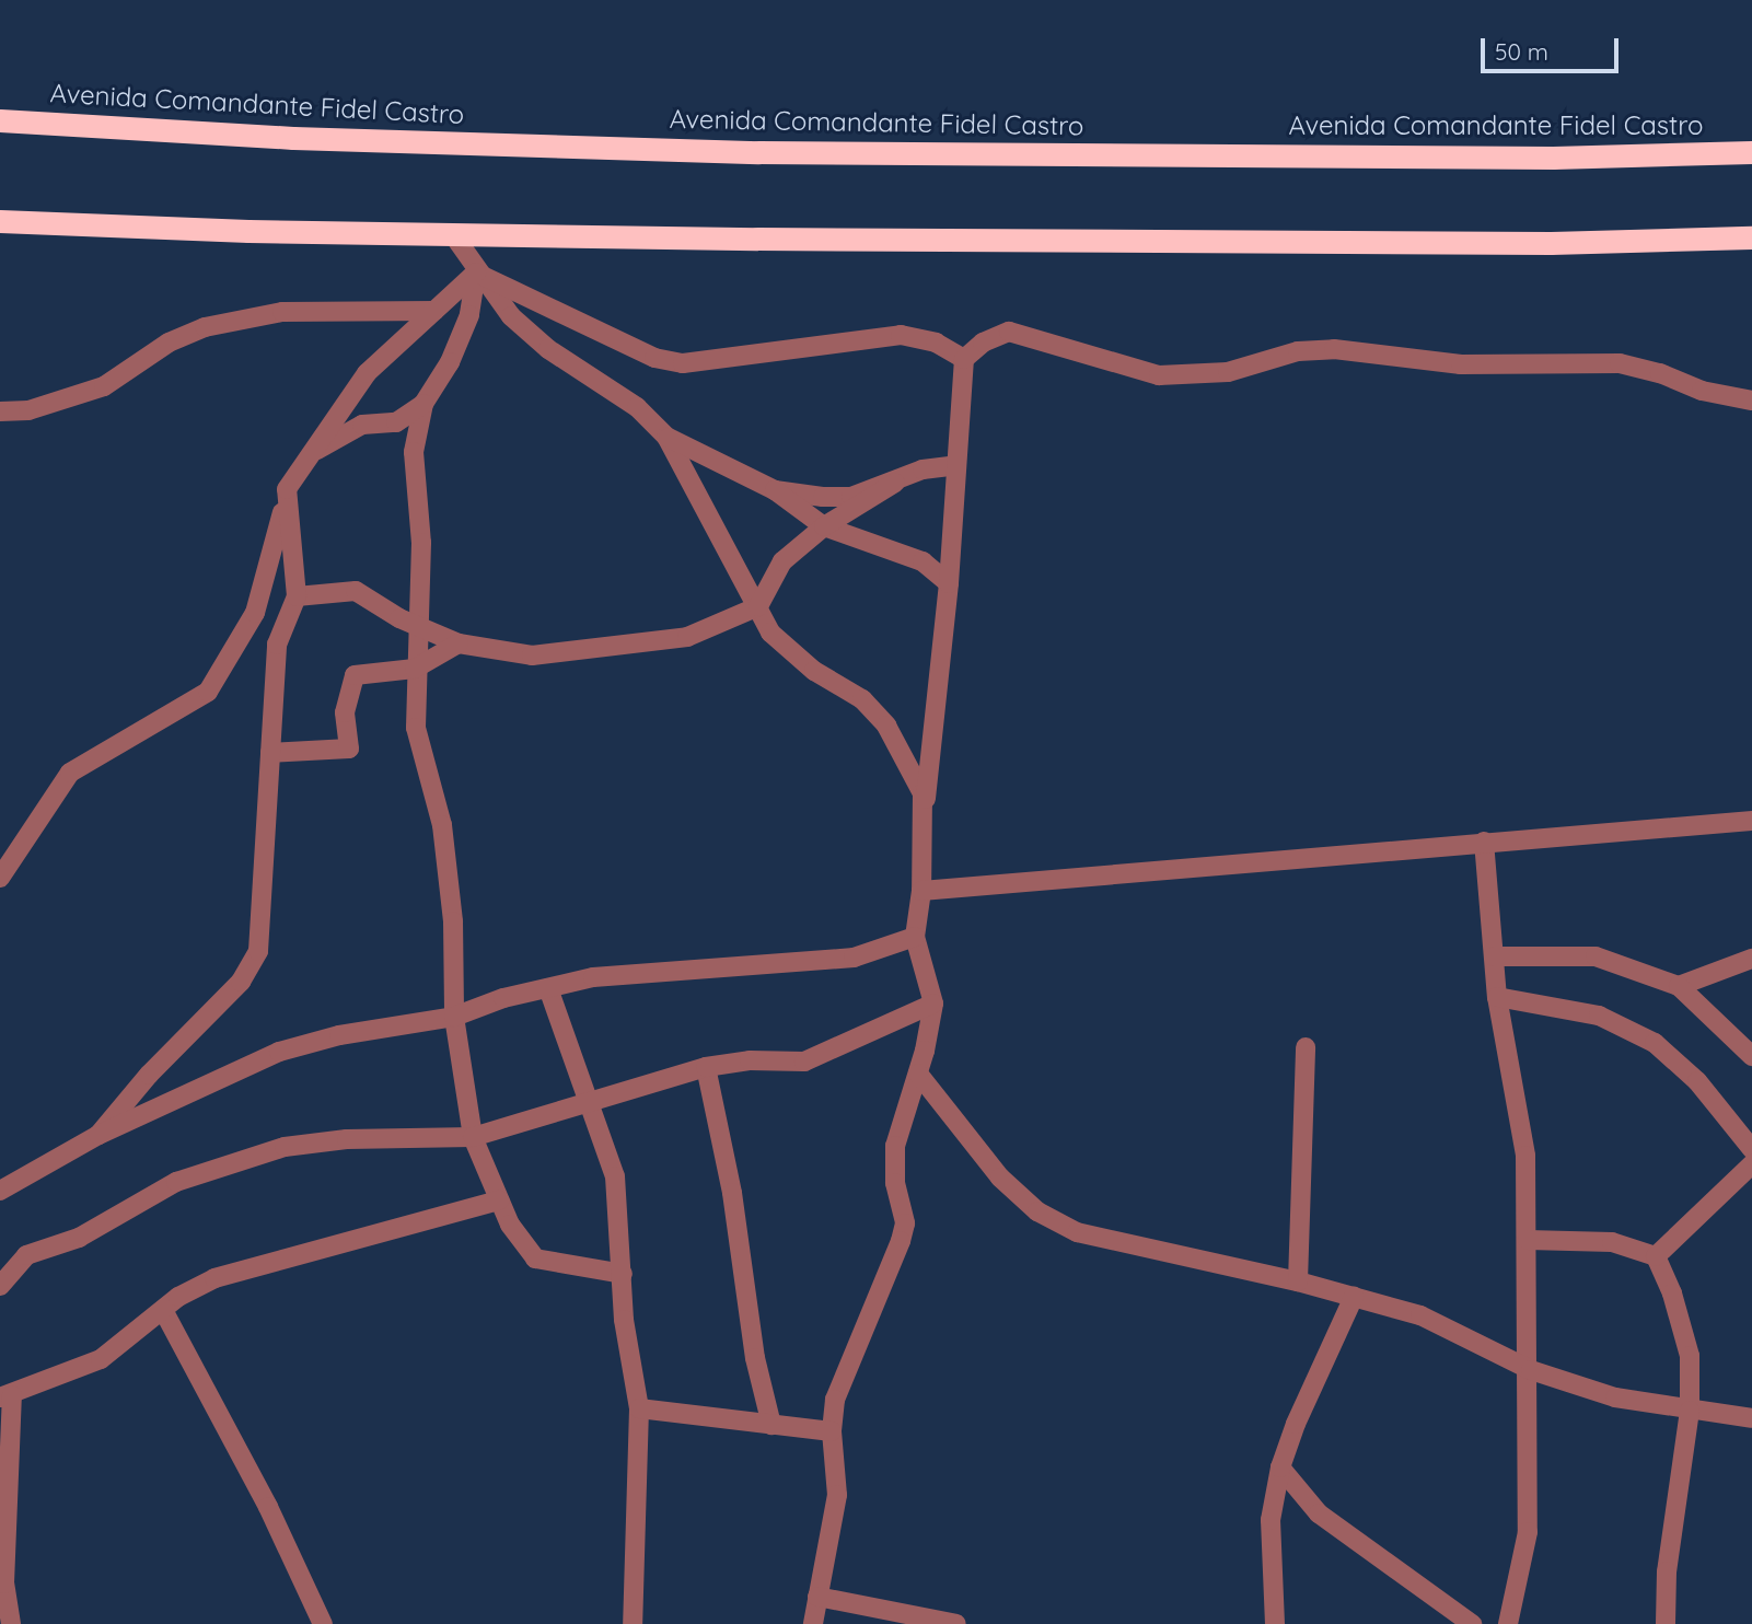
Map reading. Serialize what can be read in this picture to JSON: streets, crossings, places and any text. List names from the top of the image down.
{
  "streets": {
    "highway": ["Avenida Comandante Fidel Castro"]
  },
  "scale_bar": "50 m"
}
